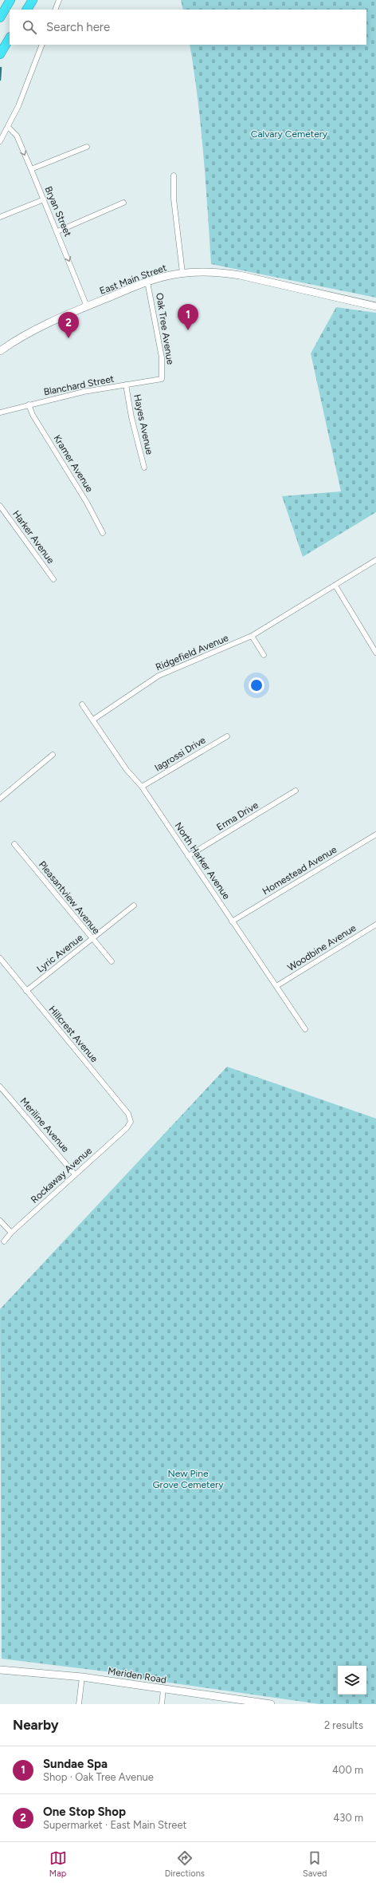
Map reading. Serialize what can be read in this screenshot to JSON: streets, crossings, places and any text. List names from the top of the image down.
{
  "streets": {
    "main road": ["East Main Street", "Meriden Road"],
    "street": [
      "Bryan Street",
      "Oak Tree Avenue",
      "Blanchard Street",
      "Hayes Avenue",
      "Kramer Avenue",
      "Harker Avenue",
      "Ridgefield Avenue",
      "Iagrossi Drive",
      "Erma Drive",
      "North Harker Avenue",
      "Homestead Avenue",
      "Pleasantview Avenue",
      "Woodbine Avenue",
      "Lyric Avenue",
      "Hillcrest Avenue",
      "Meriline Avenue",
      "Rockaway Avenue"
    ]
  },
  "crossings": [
    ["Bryan Street", "East Main Street"],
    ["East Main Street", "Oak Tree Avenue"],
    ["Oak Tree Avenue", "Blanchard Street"],
    ["Blanchard Street", "Hayes Avenue"],
    ["Blanchard Street", "Kramer Avenue"],
    ["Ridgefield Avenue", "North Harker Avenue"],
    ["Iagrossi Drive", "North Harker Avenue"],
    ["Erma Drive", "North Harker Avenue"],
    ["North Harker Avenue", "Homestead Avenue"],
    ["North Harker Avenue", "Woodbine Avenue"],
    ["Pleasantview Avenue", "Lyric Avenue"],
    ["Lyric Avenue", "Hillcrest Avenue"],
    ["Hillcrest Avenue", "Rockaway Avenue"],
    ["Meriline Avenue", "Rockaway Avenue"]
  ],
  "one_way": ["Bryan Street"],
  "parks": ["Calvary Cemetery", "New Pine Grove Cemetery"],
  "page": {
    "search": "Search here",
    "pins": ["1", "2"],
    "heading": ["Nearby", "2 results"],
    "list": [
      {
        "mark": "1",
        "name": "Sundae Spa",
        "note": "Shop · Oak Tree Avenue",
        "value": "400 m"
      },
      {
        "mark": "2",
        "name": "One Stop Shop",
        "note": "Supermarket · East Main Street",
        "value": "430 m"
      }
    ],
    "nav": ["Map", "Directions", "Saved"]
  }
}
